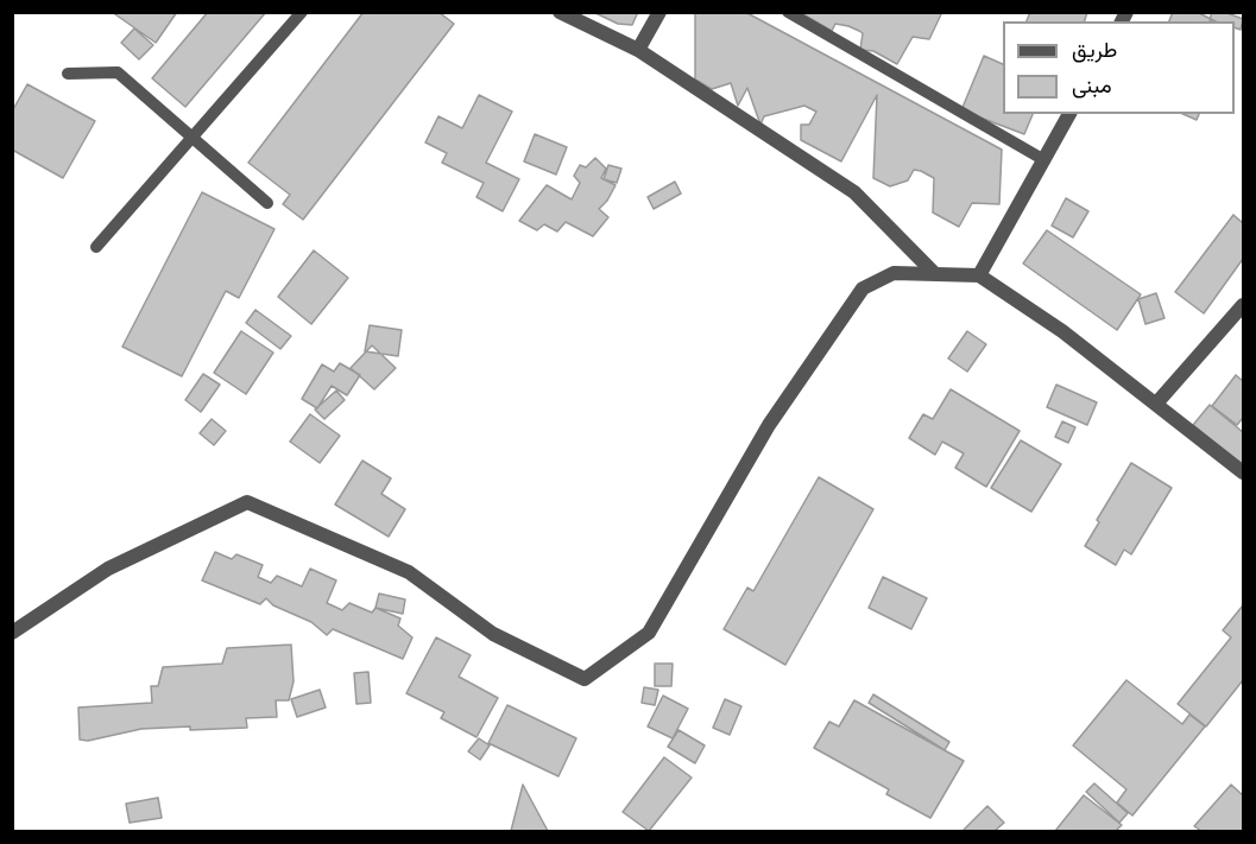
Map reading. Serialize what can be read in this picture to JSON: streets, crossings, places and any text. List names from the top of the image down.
{
  "legend": ["طريق", "مبنى"]
}
